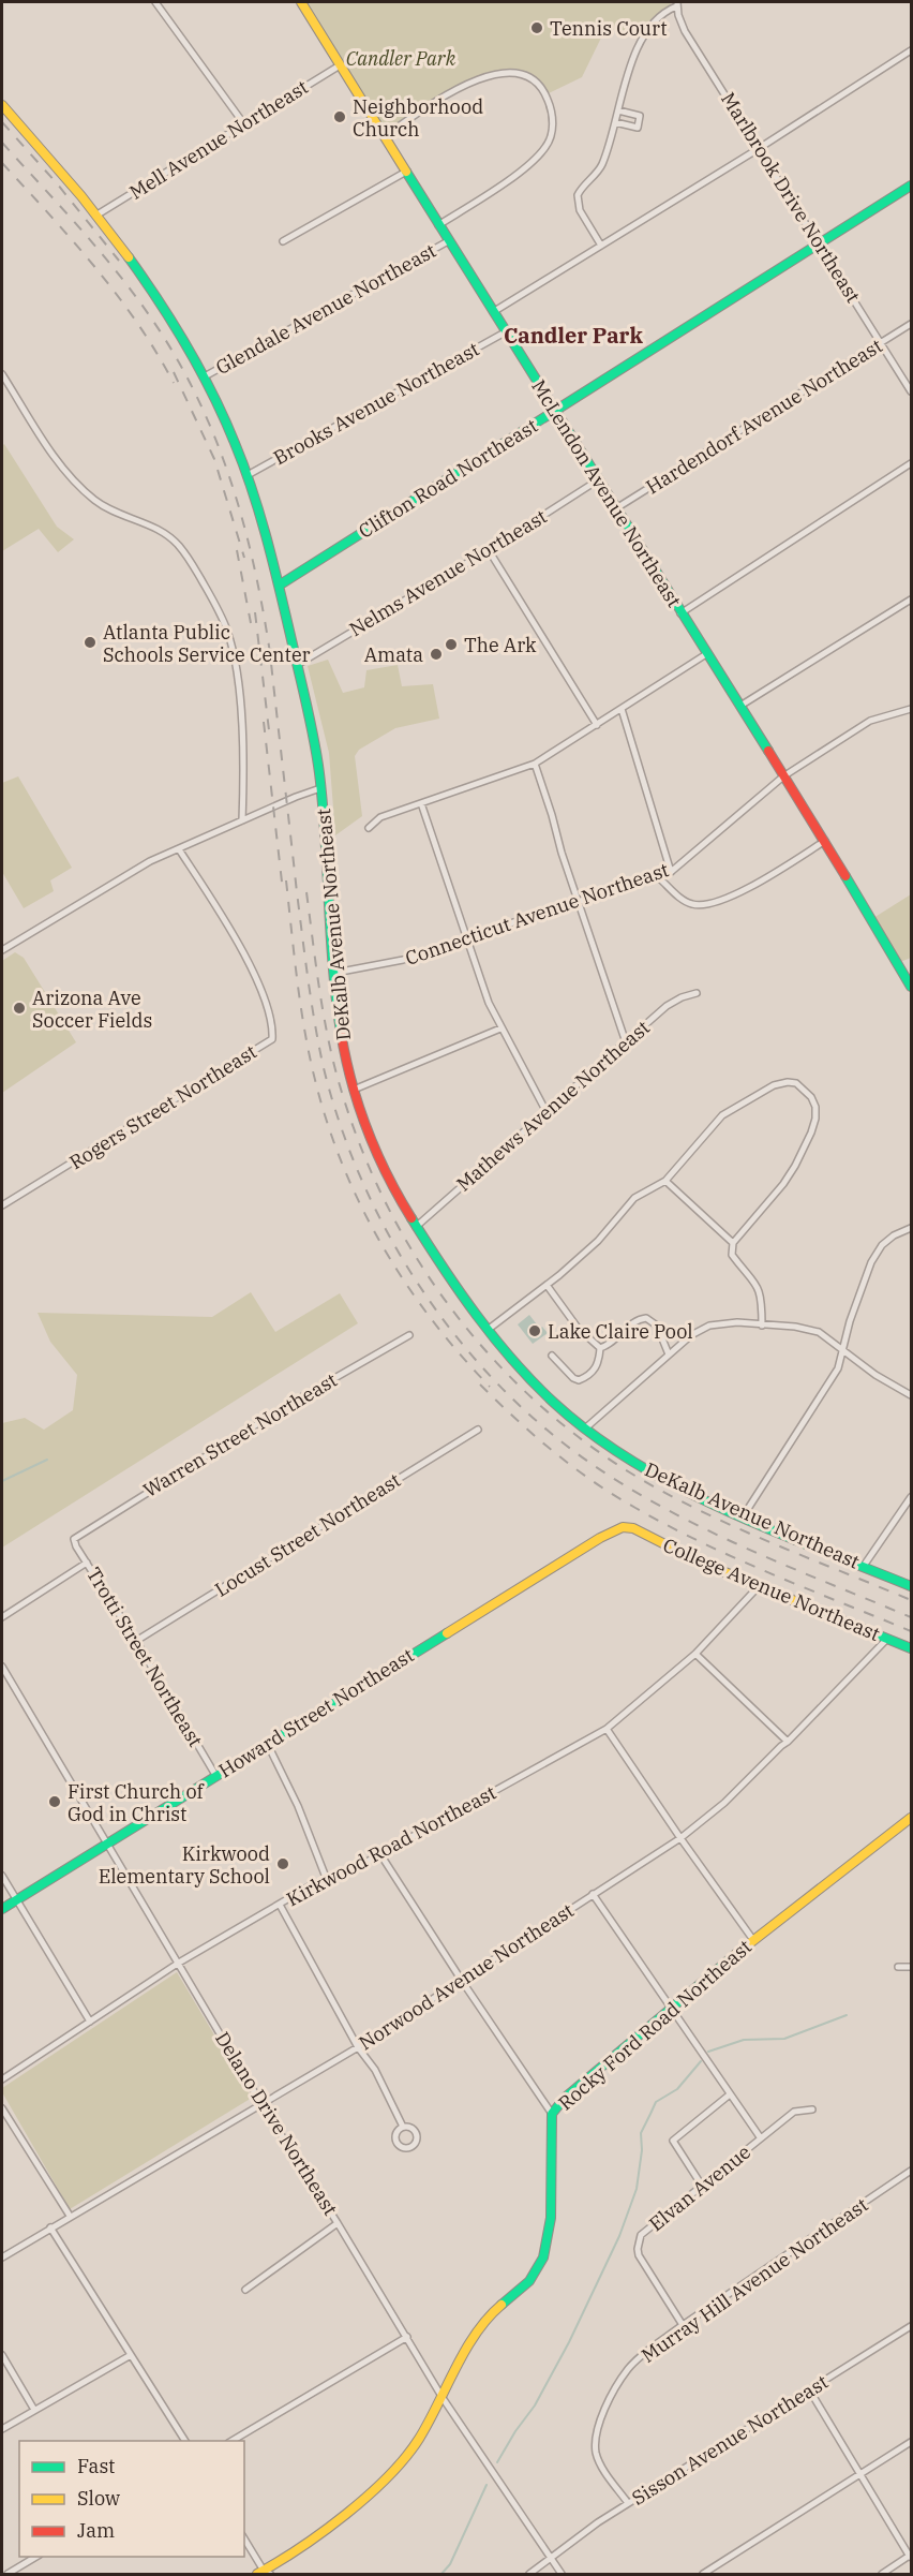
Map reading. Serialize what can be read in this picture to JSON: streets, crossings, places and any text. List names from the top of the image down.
{
  "streets": {
    "street": [
      "Mell Avenue Northeast",
      "Marlbrook Drive Northeast",
      "Glendale Avenue Northeast",
      "Brooks Avenue Northeast",
      "Hardendorf Avenue Northeast",
      "Clifton Road Northeast",
      "McLendon Avenue Northeast",
      "Nelms Avenue Northeast",
      "Connecticut Avenue Northeast",
      "DeKalb Avenue Northeast",
      "Mathews Avenue Northeast",
      "Rogers Street Northeast",
      "Warren Street Northeast",
      "Locust Street Northeast",
      "College Avenue Northeast",
      "Trotti Street Northeast",
      "Howard Street Northeast",
      "Kirkwood Road Northeast",
      "Norwood Avenue Northeast",
      "Rocky Ford Road Northeast",
      "Delano Drive Northeast",
      "Elvan Avenue",
      "Murray Hill Avenue Northeast",
      "Sisson Avenue Northeast"
    ]
  },
  "crossings": [
    ["Mell Avenue Northeast", "McLendon Avenue Northeast"],
    ["Mell Avenue Northeast", "DeKalb Avenue Northeast"],
    ["Marlbrook Drive Northeast", "Hardendorf Avenue Northeast"],
    ["Marlbrook Drive Northeast", "Clifton Road Northeast"],
    ["Glendale Avenue Northeast", "McLendon Avenue Northeast"],
    ["Glendale Avenue Northeast", "DeKalb Avenue Northeast"],
    ["Brooks Avenue Northeast", "McLendon Avenue Northeast"],
    ["Brooks Avenue Northeast", "DeKalb Avenue Northeast"],
    ["Hardendorf Avenue Northeast", "McLendon Avenue Northeast"],
    ["Clifton Road Northeast", "McLendon Avenue Northeast"],
    ["Clifton Road Northeast", "DeKalb Avenue Northeast"],
    ["McLendon Avenue Northeast", "Nelms Avenue Northeast"],
    ["McLendon Avenue Northeast", "Connecticut Avenue Northeast"],
    ["Nelms Avenue Northeast", "DeKalb Avenue Northeast"],
    ["Connecticut Avenue Northeast", "DeKalb Avenue Northeast"],
    ["DeKalb Avenue Northeast", "Mathews Avenue Northeast"],
    ["Warren Street Northeast", "Trotti Street Northeast"],
    ["Locust Street Northeast", "Trotti Street Northeast"],
    ["College Avenue Northeast", "Howard Street Northeast"],
    ["College Avenue Northeast", "Kirkwood Road Northeast"],
    ["College Avenue Northeast", "Norwood Avenue Northeast"],
    ["Trotti Street Northeast", "Howard Street Northeast"],
    ["Howard Street Northeast", "Delano Drive Northeast"],
    ["Kirkwood Road Northeast", "Delano Drive Northeast"],
    ["Norwood Avenue Northeast", "Delano Drive Northeast"],
    ["Rocky Ford Road Northeast", "Delano Drive Northeast"],
    ["Delano Drive Northeast", "Sisson Avenue Northeast"],
    ["Elvan Avenue", "Murray Hill Avenue Northeast"],
    ["Murray Hill Avenue Northeast", "Sisson Avenue Northeast"]
  ],
  "districts": ["Candler Park"],
  "parks": ["Candler Park"],
  "places": [
    "Tennis Court",
    "Neighborhood Church",
    "Atlanta Public Schools Service Center",
    "The Ark",
    "Amata",
    "Arizona Ave Soccer Fields",
    "Lake Claire Pool",
    "First Church of God in Christ",
    "Kirkwood Elementary School"
  ],
  "legend": ["Fast", "Slow", "Jam"]
}
